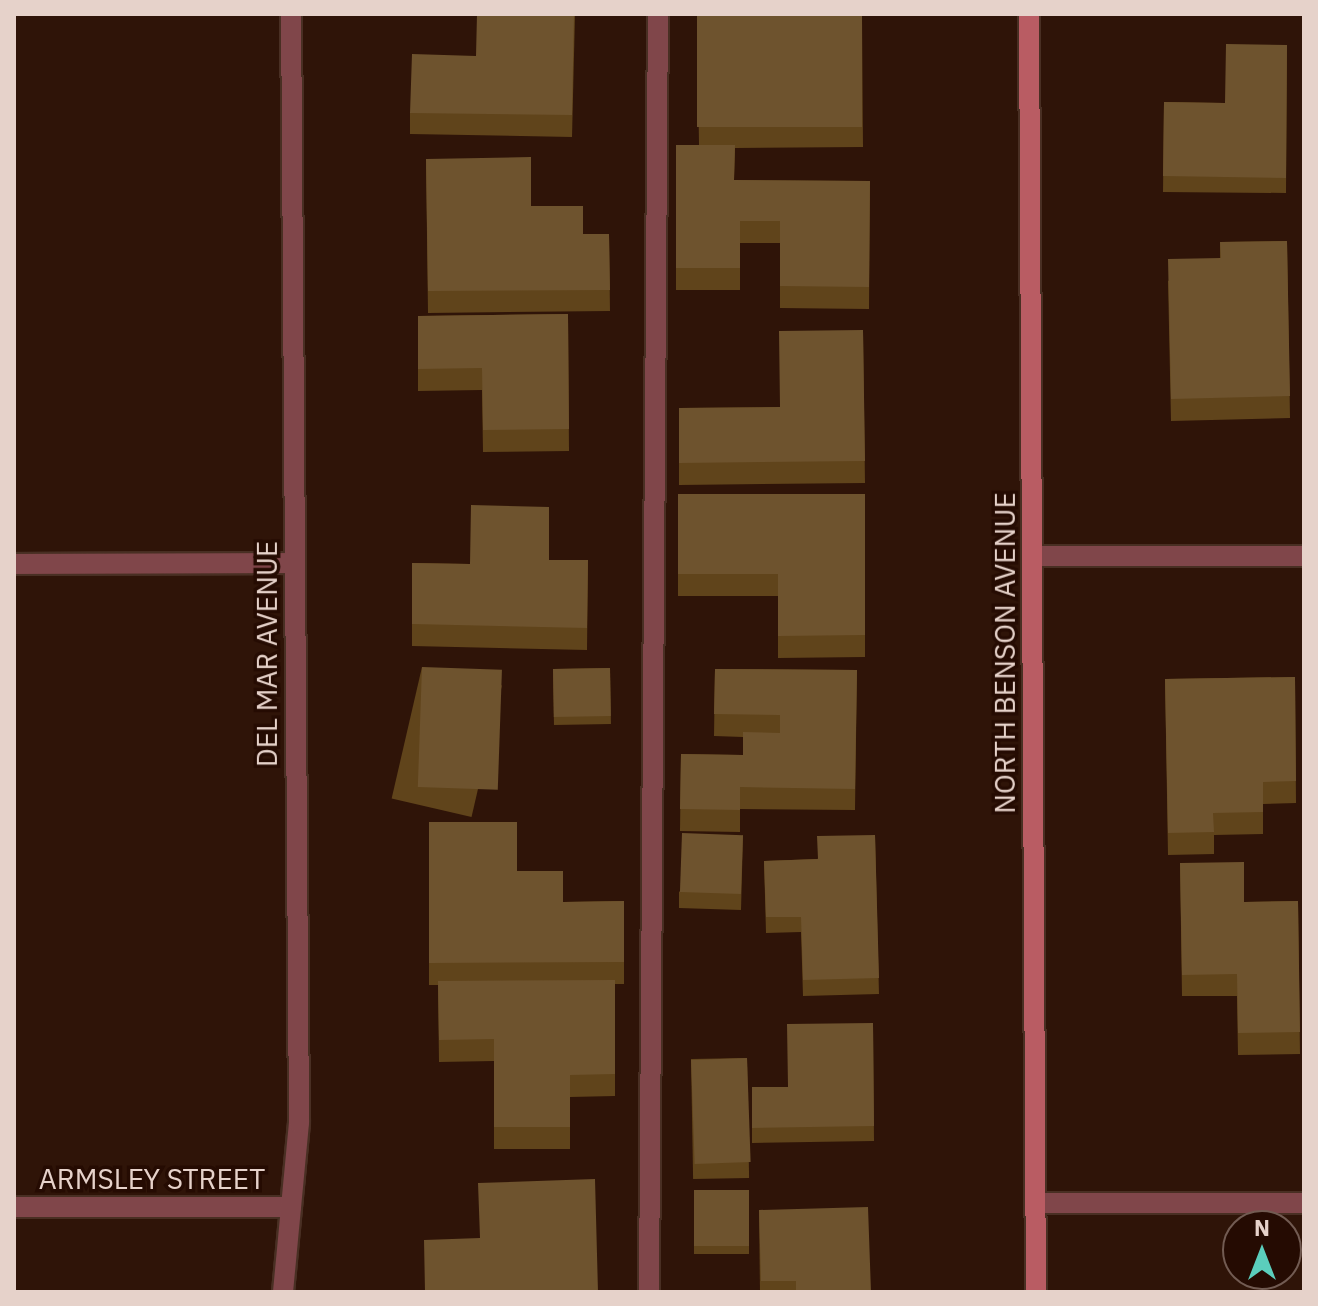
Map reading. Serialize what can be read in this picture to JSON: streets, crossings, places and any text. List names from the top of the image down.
{
  "streets": {
    "main road": ["NORTH BENSON AVENUE"],
    "street": ["DEL MAR AVENUE", "ARMSLEY STREET"]
  },
  "crossings": [
    ["DEL MAR AVENUE", "ARMSLEY STREET"]
  ],
  "north": "top"
}
